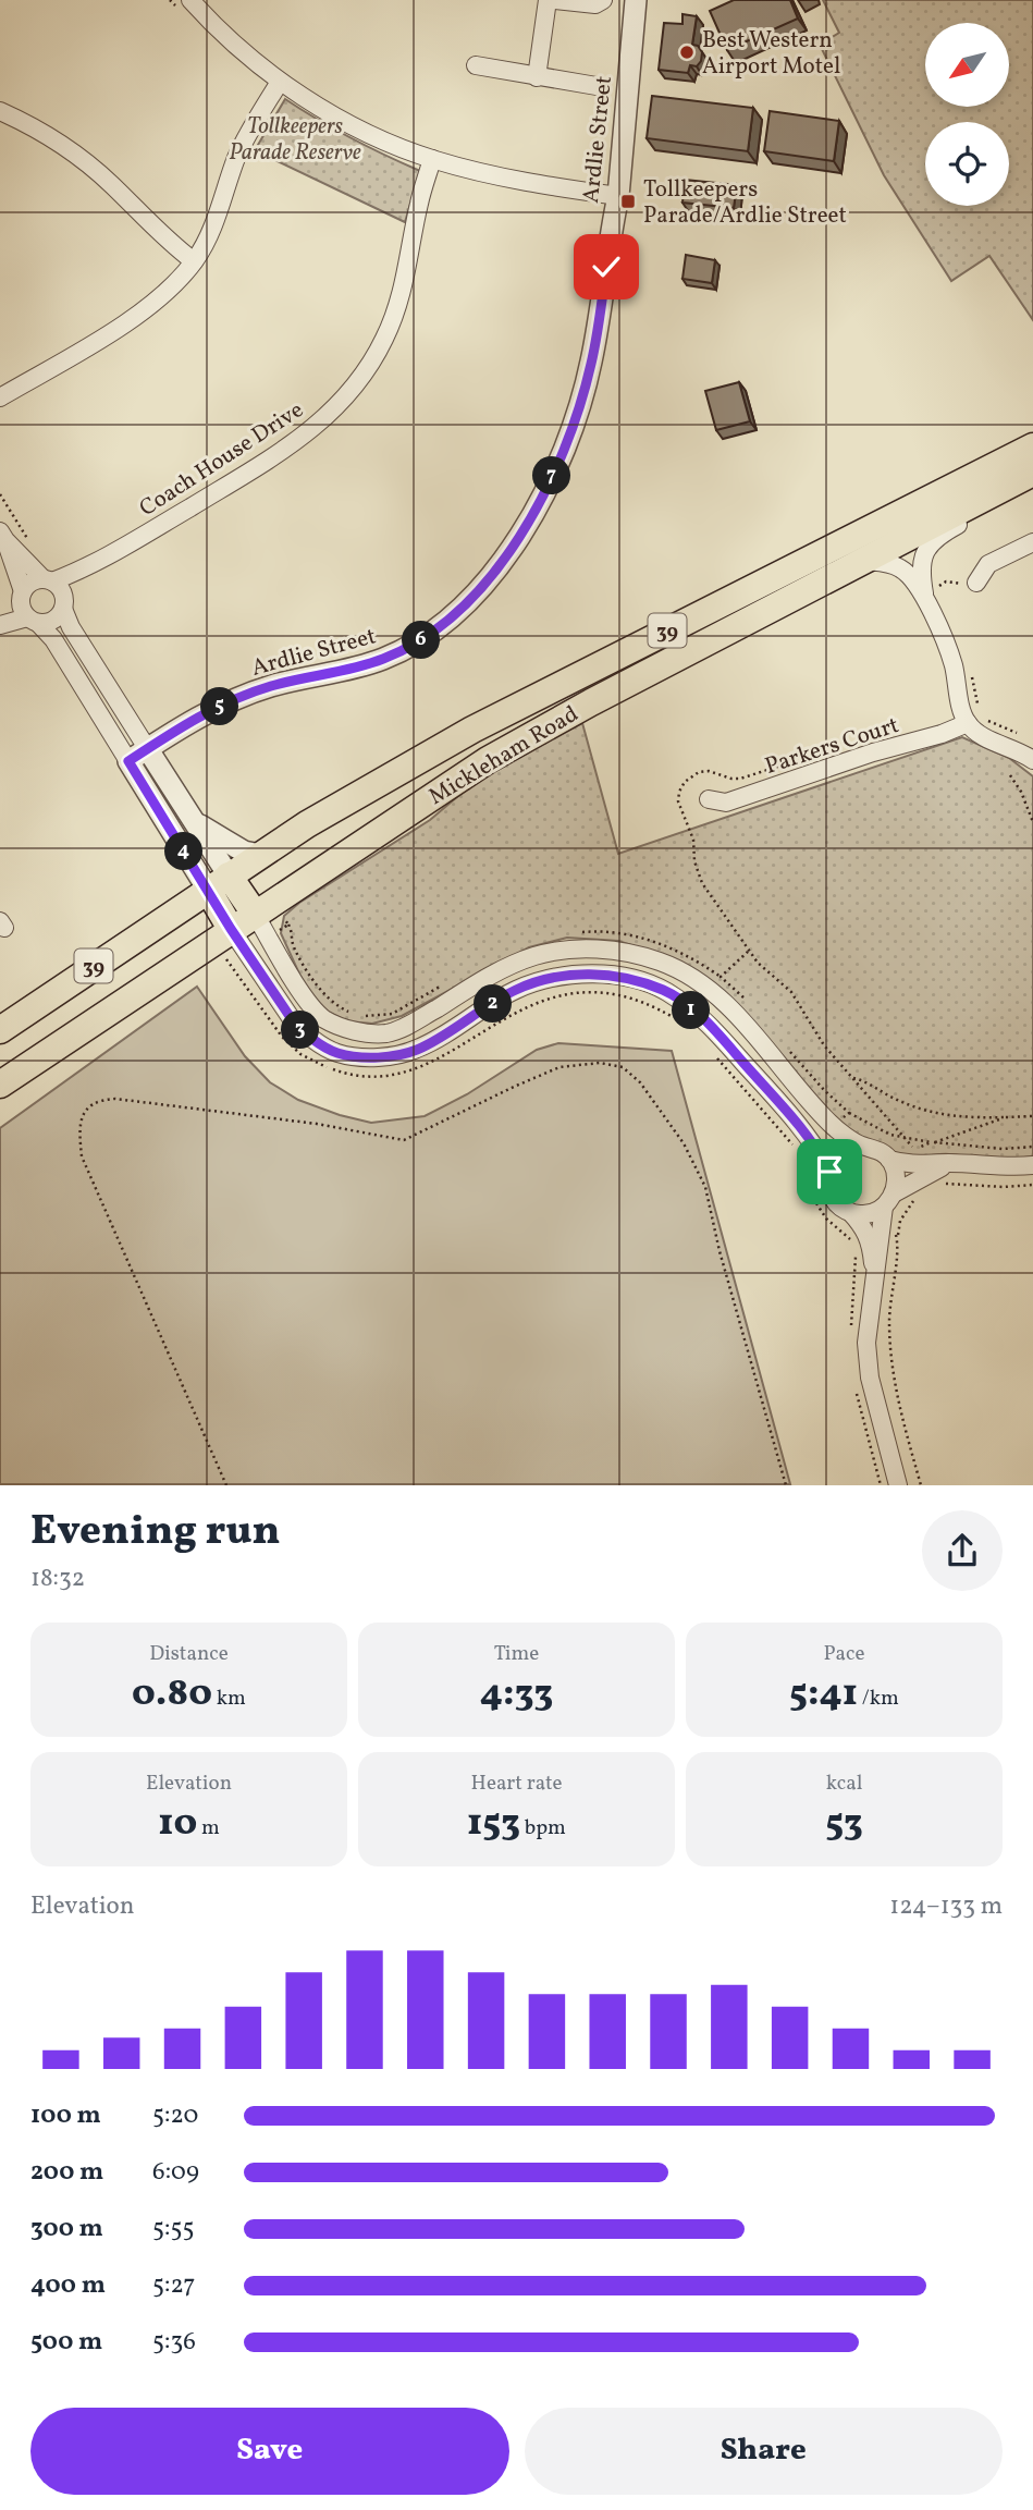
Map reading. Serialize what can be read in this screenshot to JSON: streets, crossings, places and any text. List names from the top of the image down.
{
  "streets": {
    "main road": ["39", "Mickleham Road"],
    "street": ["Ardlie Street", "Coach House Drive", "Parkers Court"]
  },
  "parks": ["Tollkeepers Parade Reserve"],
  "places": {
    "other": ["Best Western Airport Motel"],
    "transit": ["Tollkeepers Parade/Ardlie Street"]
  },
  "north": "bottom left",
  "page": {
    "pins": [
      "7",
      "6",
      "5",
      "4",
      "2",
      "1",
      "3"
    ],
    "heading": ["Evening run", "18:32"],
    "stats": [
      ["Distance", "0.80 km"],
      ["Time", "4:33"],
      ["Pace", "5:41 /km"],
      ["Elevation", "10 m"],
      ["Heart rate", "153 bpm"],
      ["kcal", "53"]
    ],
    "chart": ["Elevation", "124–133 m"],
    "list": [
      {
        "name": "100 m",
        "note": "5:20"
      },
      {
        "name": "200 m",
        "note": "6:09"
      },
      {
        "name": "300 m",
        "note": "5:55"
      },
      {
        "name": "400 m",
        "note": "5:27"
      },
      {
        "name": "500 m",
        "note": "5:36"
      }
    ],
    "buttons": ["Save", "Share"]
  }
}
